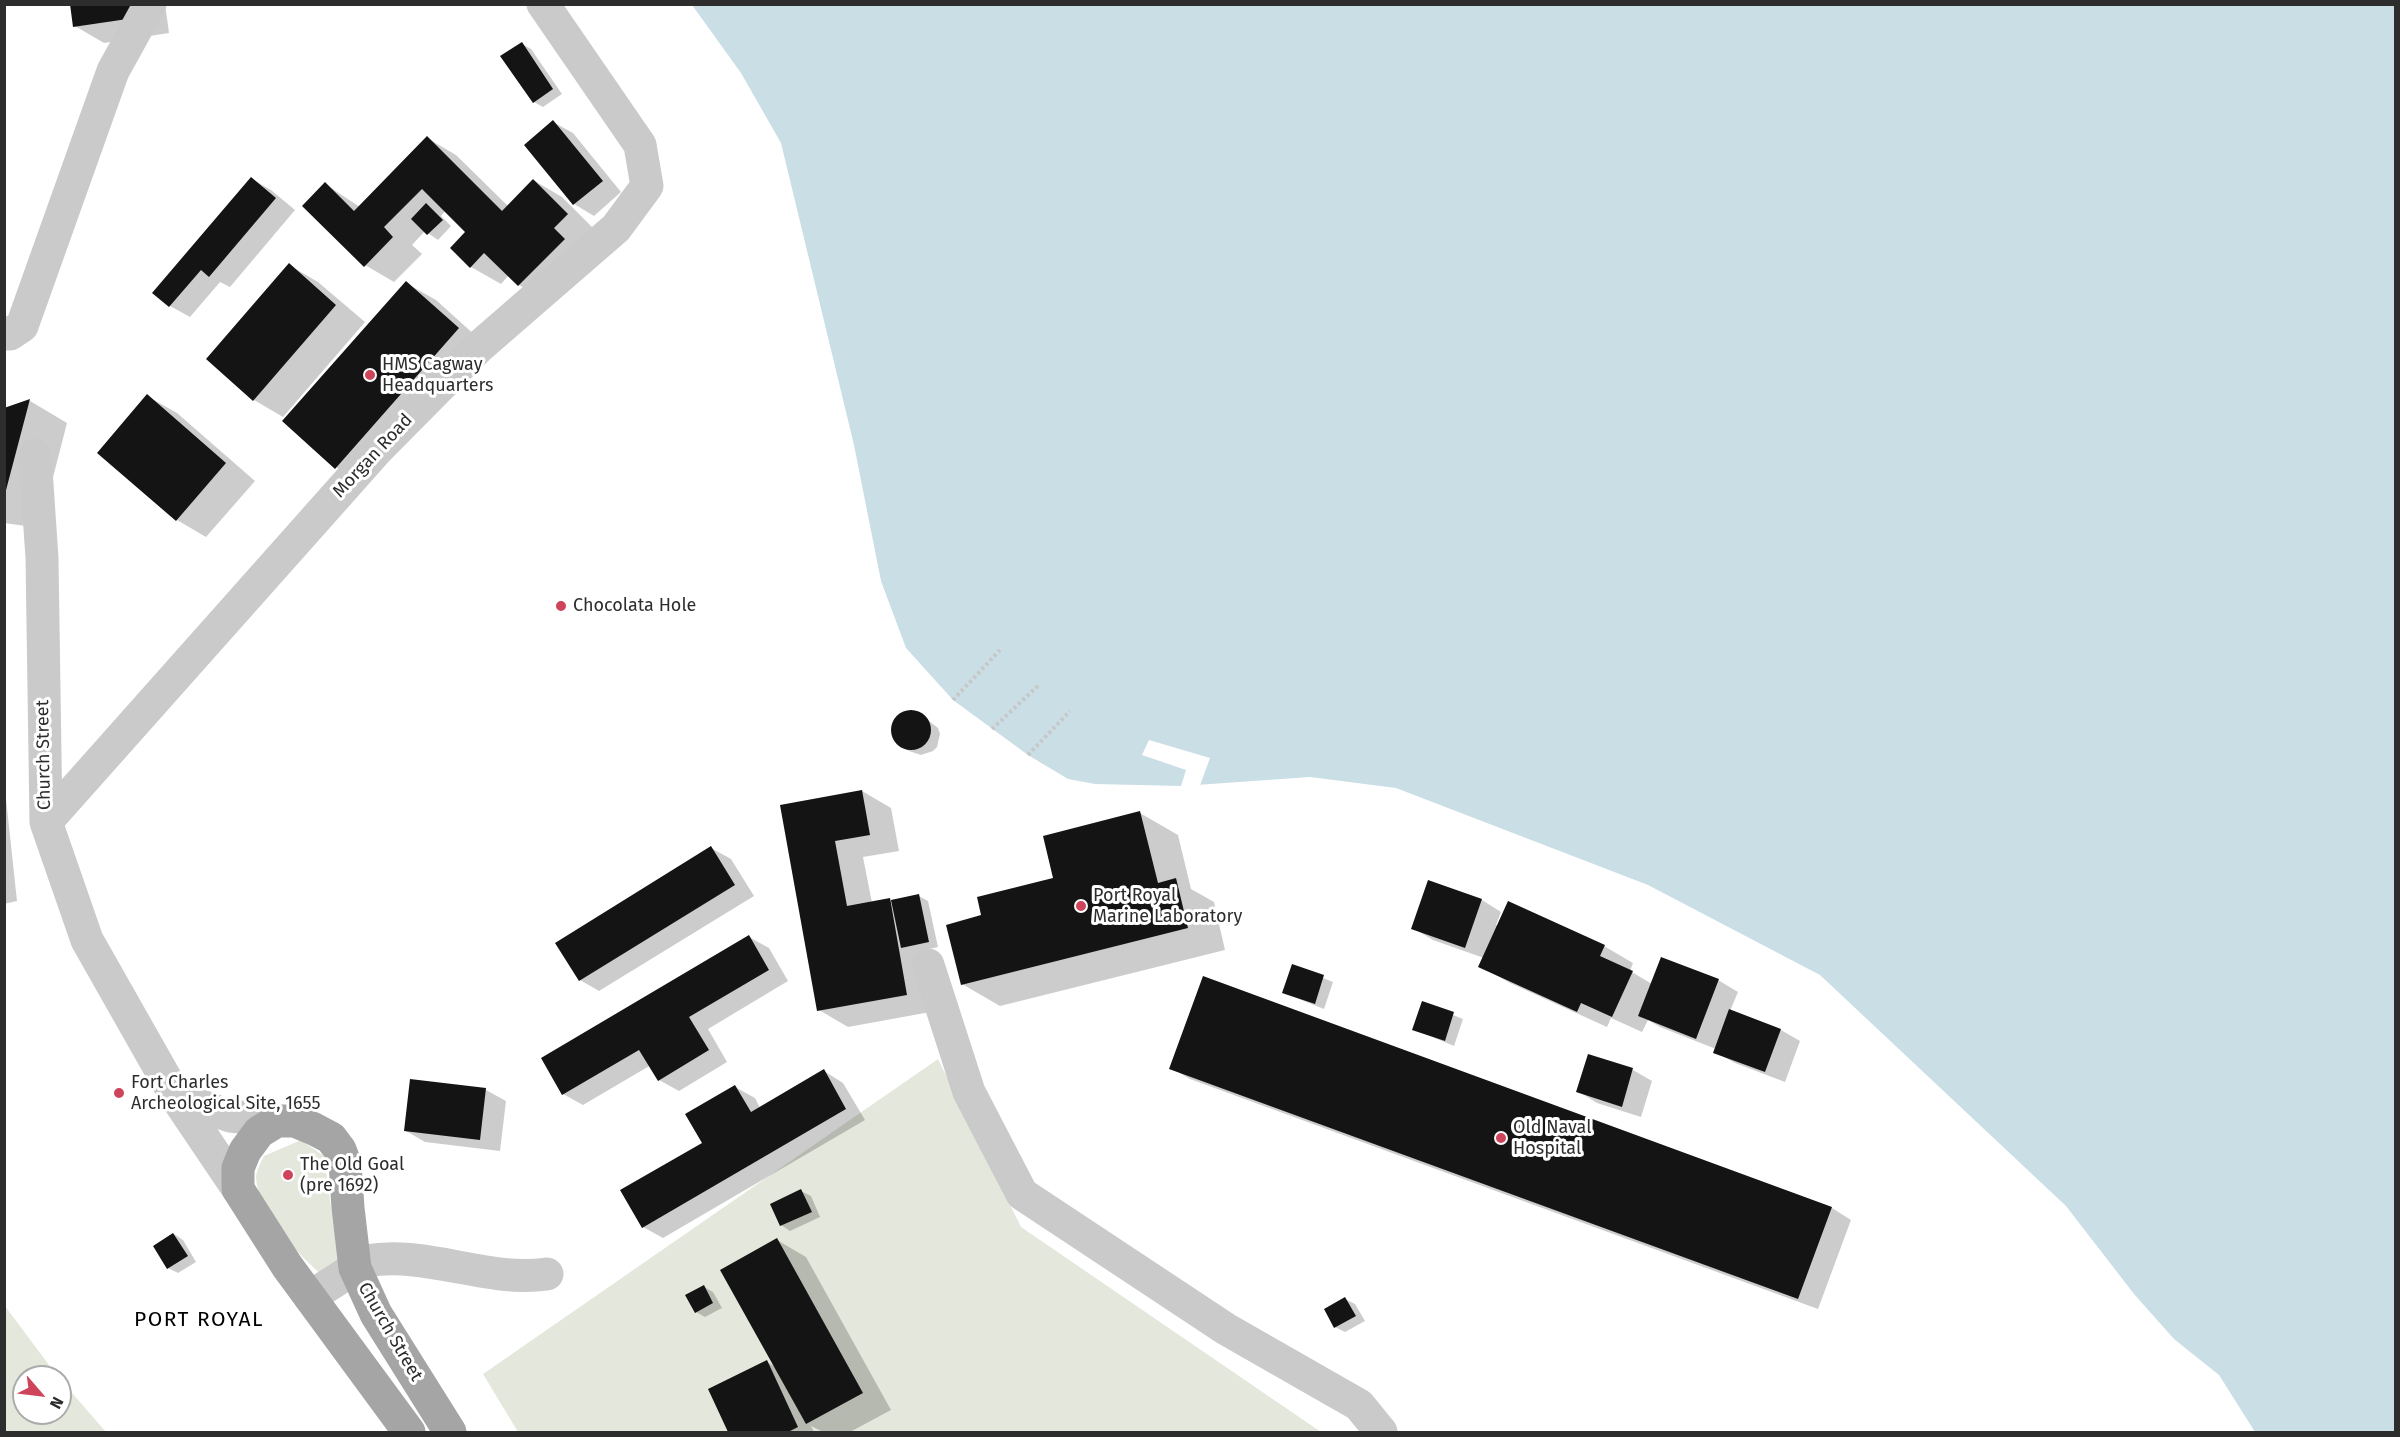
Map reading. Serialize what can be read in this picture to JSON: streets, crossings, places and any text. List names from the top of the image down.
{
  "streets": {
    "main road": ["Church Street"],
    "street": ["Morgan Road"]
  },
  "crossings": [
    ["Morgan Road", "Church Street"]
  ],
  "districts": ["PORT ROYAL"],
  "places": [
    "HMS Cagway Headquarters",
    "Chocolata Hole",
    "Port Royal Marine Laboratory",
    "Fort Charles Archeological Site, 1655",
    "Old Naval Hospital",
    "The Old Goal (pre 1692)"
  ],
  "north": "bottom right"
}
